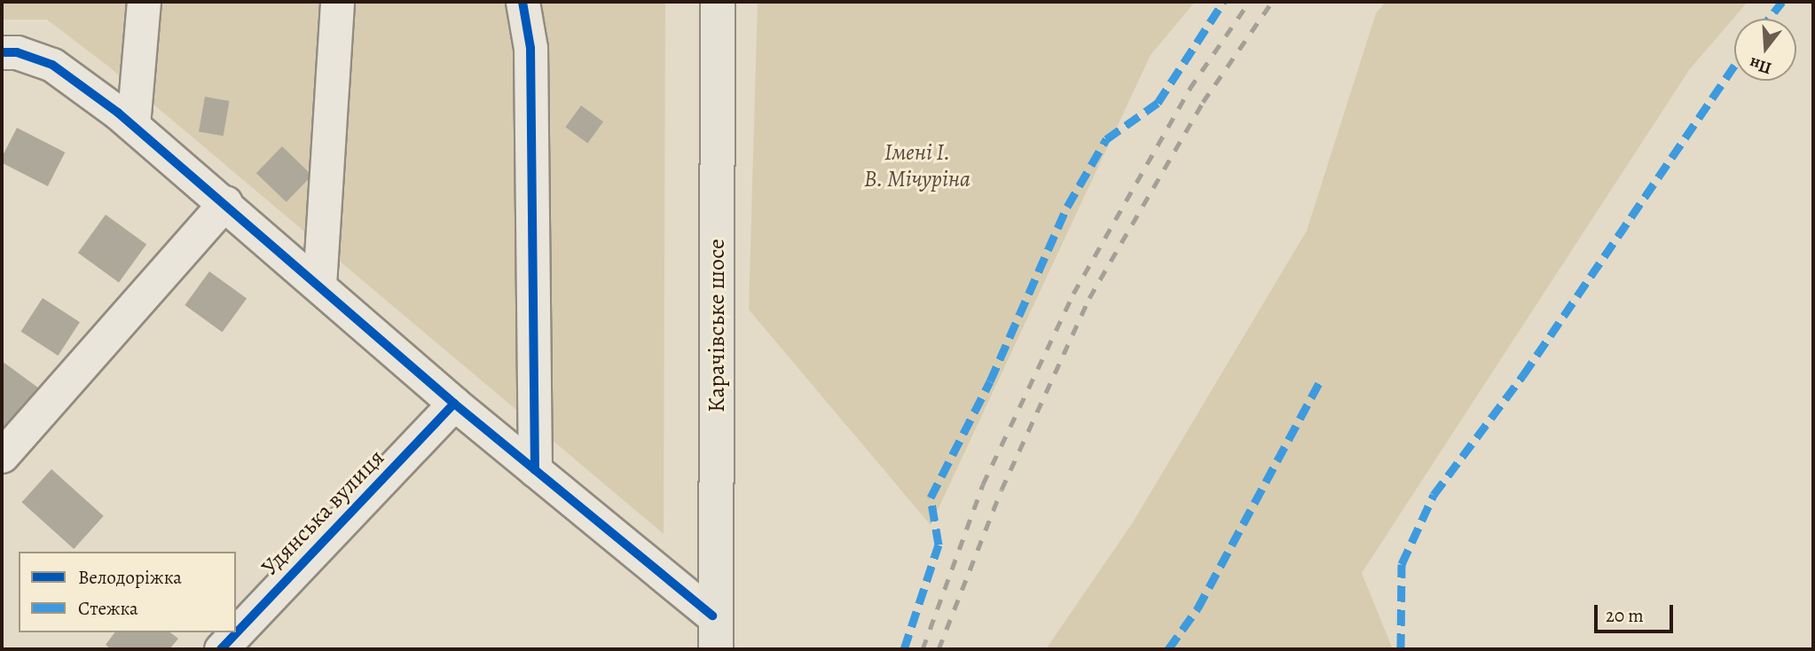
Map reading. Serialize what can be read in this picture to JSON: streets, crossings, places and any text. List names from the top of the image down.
{
  "streets": {
    "main road": ["Карачівське шосе"],
    "street": ["Удянська вулиця"]
  },
  "parks": ["Імені І. В. Мічуріна"],
  "legend": ["Велодоріжка", "Стежка"],
  "scale_bar": "20 m",
  "north": "bottom"
}
